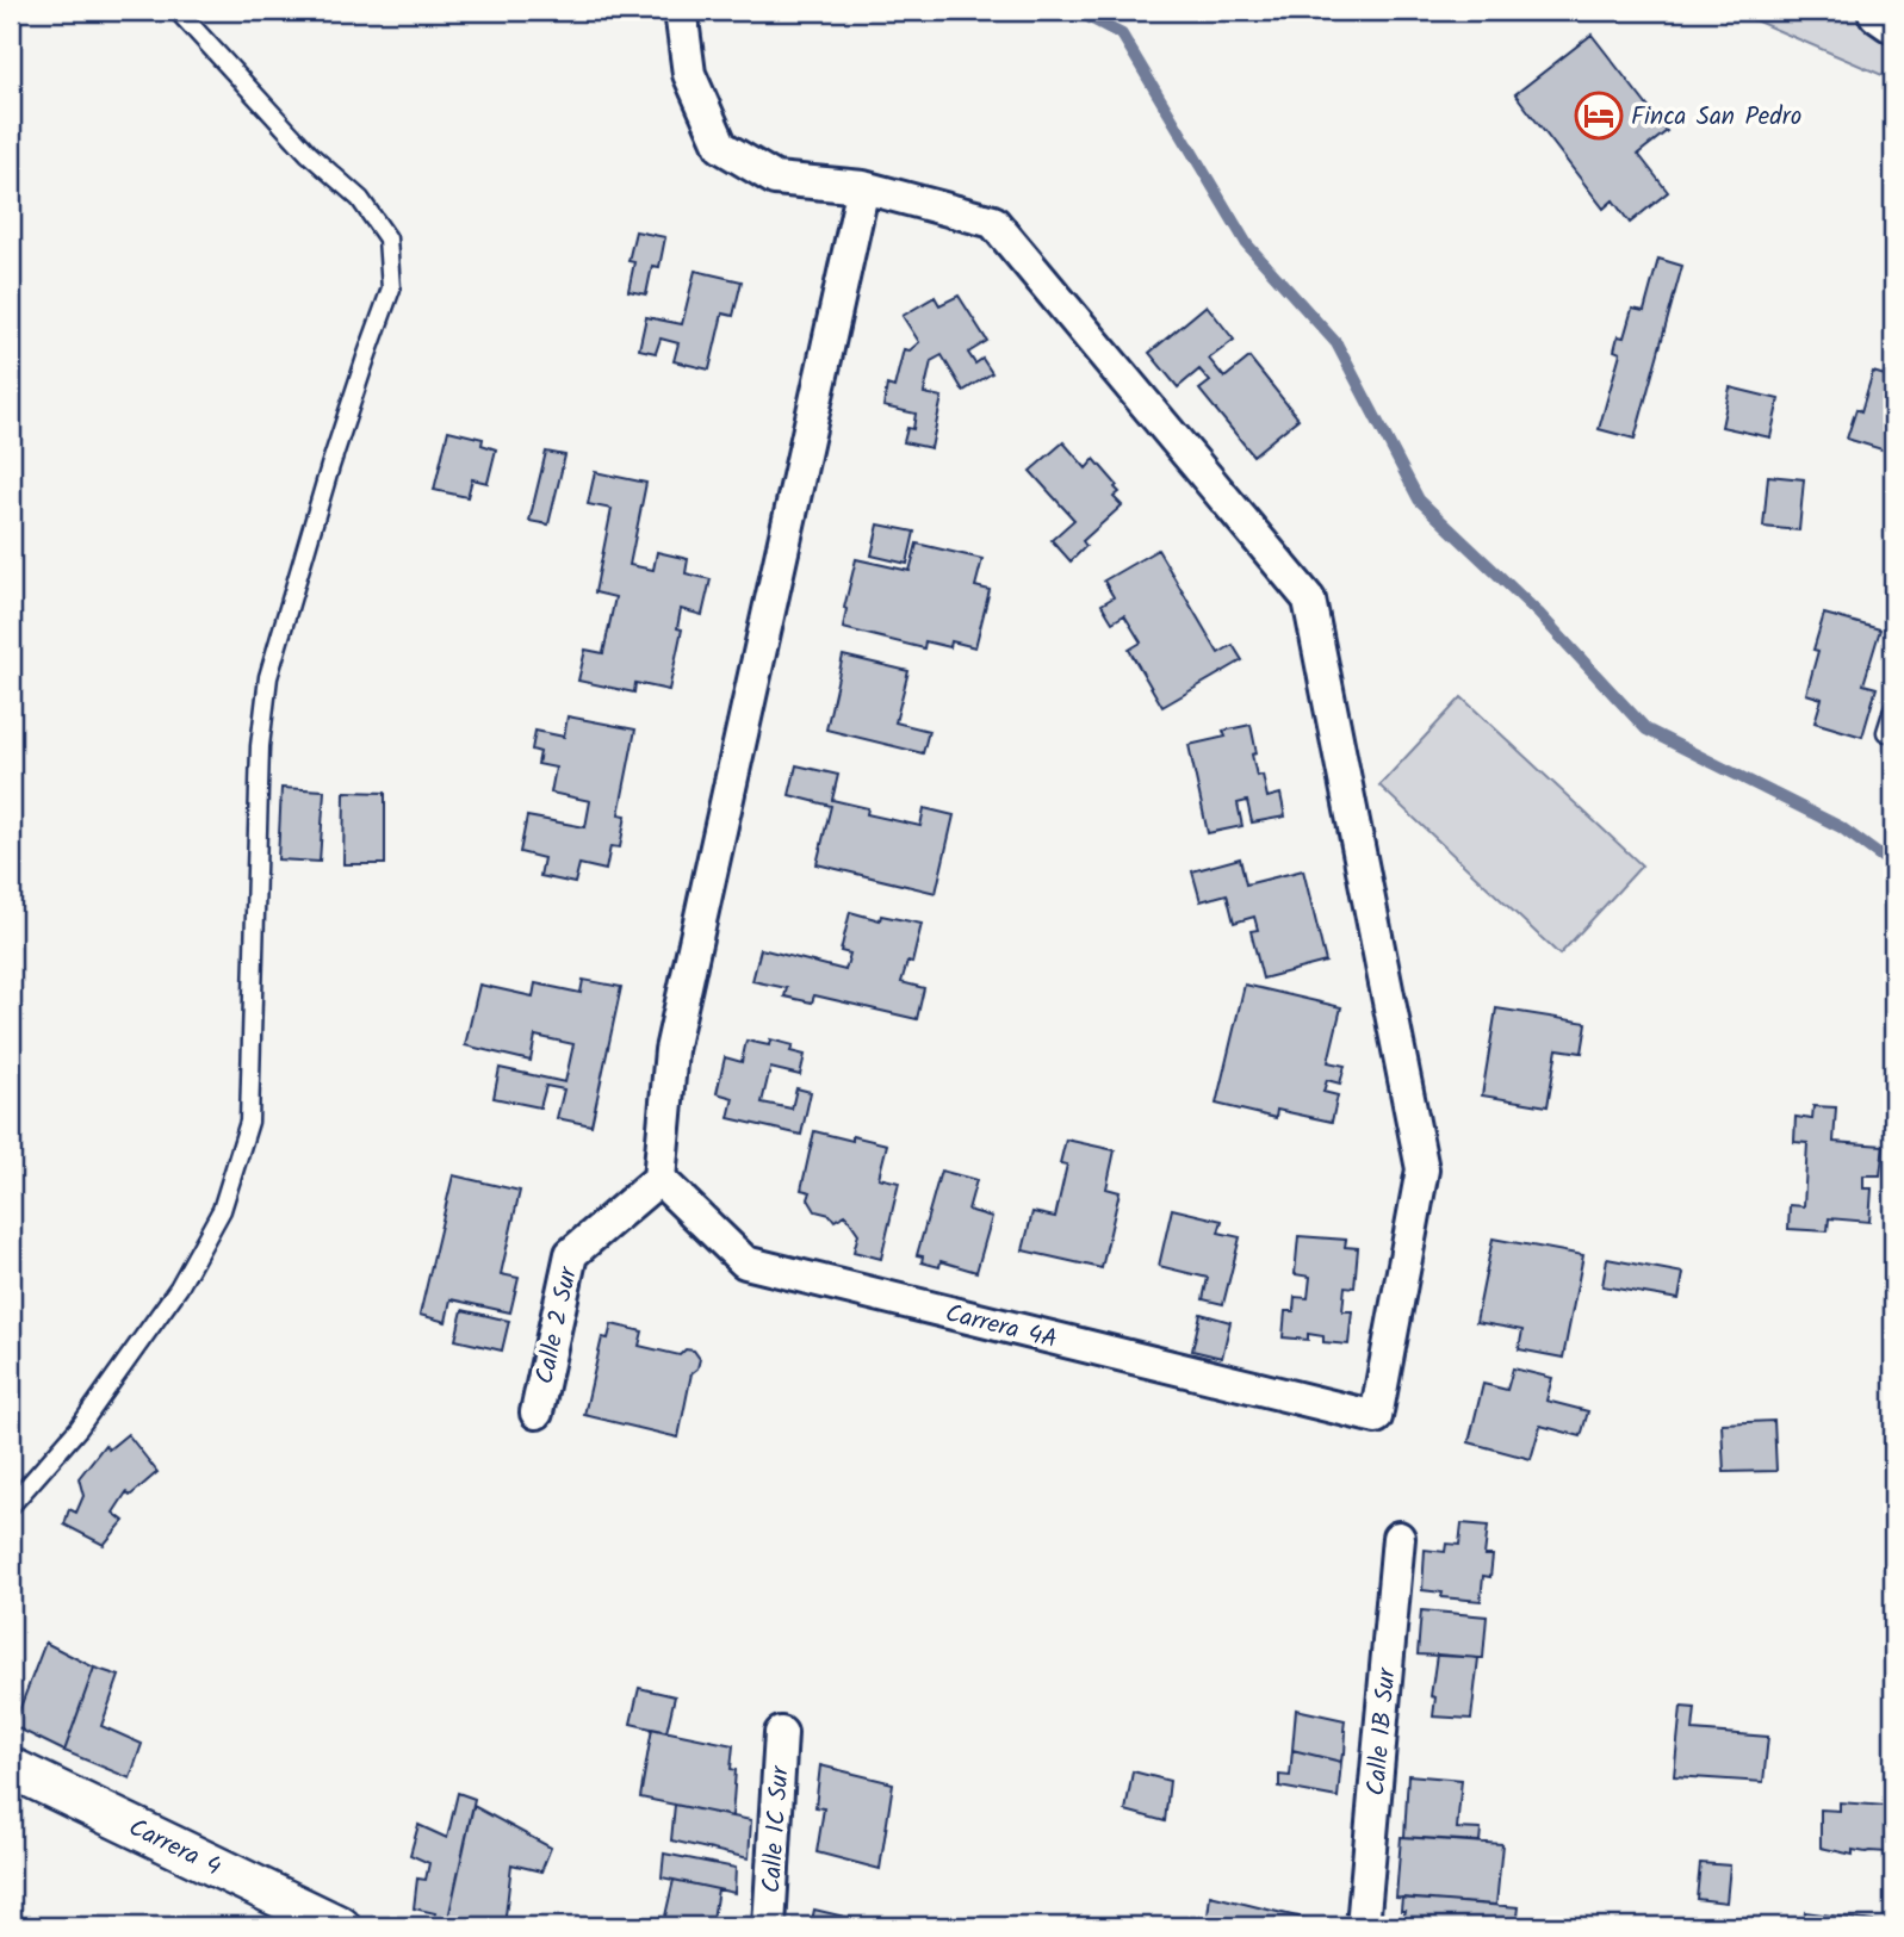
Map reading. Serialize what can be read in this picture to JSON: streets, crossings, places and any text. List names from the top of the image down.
{
  "streets": {
    "street": [
      "Calle 2 Sur",
      "Carrera 4A",
      "Calle 1B Sur",
      "Calle 1C Sur",
      "Carrera 4"
    ]
  },
  "crossings": [
    ["Calle 2 Sur", "Carrera 4A"]
  ],
  "places": {
    "hotel": ["Finca San Pedro"]
  }
}
